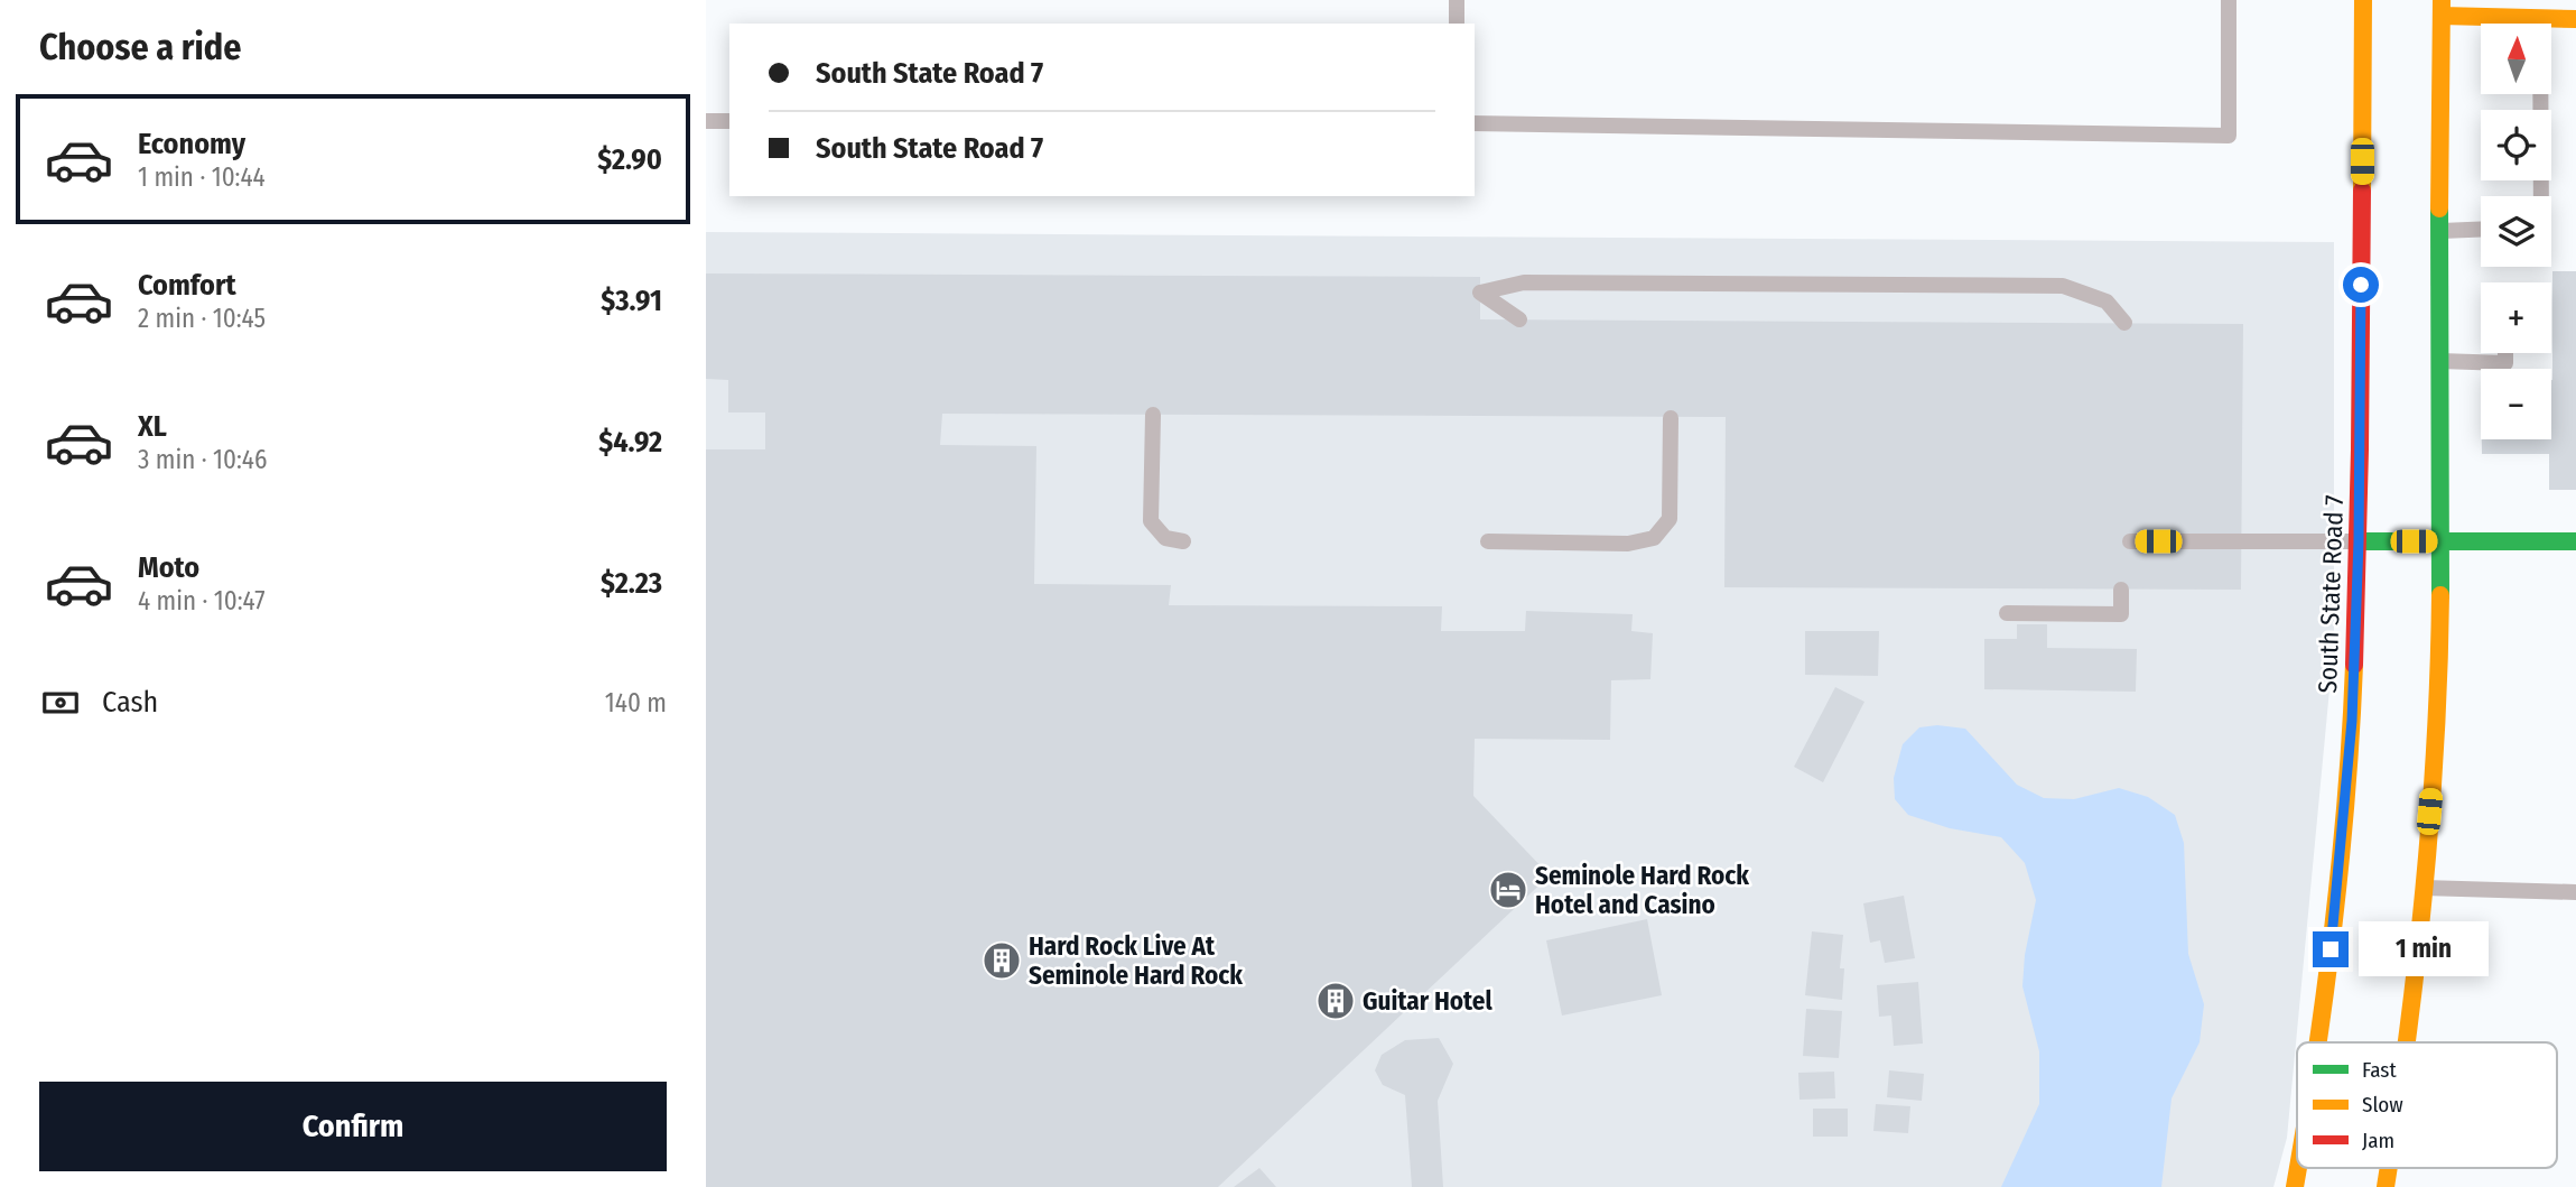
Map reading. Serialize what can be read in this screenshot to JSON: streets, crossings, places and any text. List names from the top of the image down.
{
  "streets": {
    "main road": ["South State Road 7"]
  },
  "places": {
    "hotel": ["Seminole Hard Rock Hotel and Casino"],
    "building": ["Hard Rock Live At Seminole Hard Rock", "Guitar Hotel"]
  },
  "legend": ["Fast", "Slow", "Jam"],
  "north": "top",
  "page": {
    "heading": "Choose a ride",
    "map_buttons": ["+", "−"],
    "banner": ["South State Road 7", "South State Road 7"],
    "list": [
      {
        "name": "Economy",
        "note": "1 min · 10:44",
        "value": "$2.90"
      },
      {
        "name": "Comfort",
        "note": "2 min · 10:45",
        "value": "$3.91"
      },
      {
        "name": "XL",
        "note": "3 min · 10:46",
        "value": "$4.92"
      },
      {
        "name": "Moto",
        "note": "4 min · 10:47",
        "value": "$2.23"
      }
    ],
    "pay": ["Cash", "140 m"],
    "bubble": "1 min",
    "buttons": "Confirm"
  }
}
